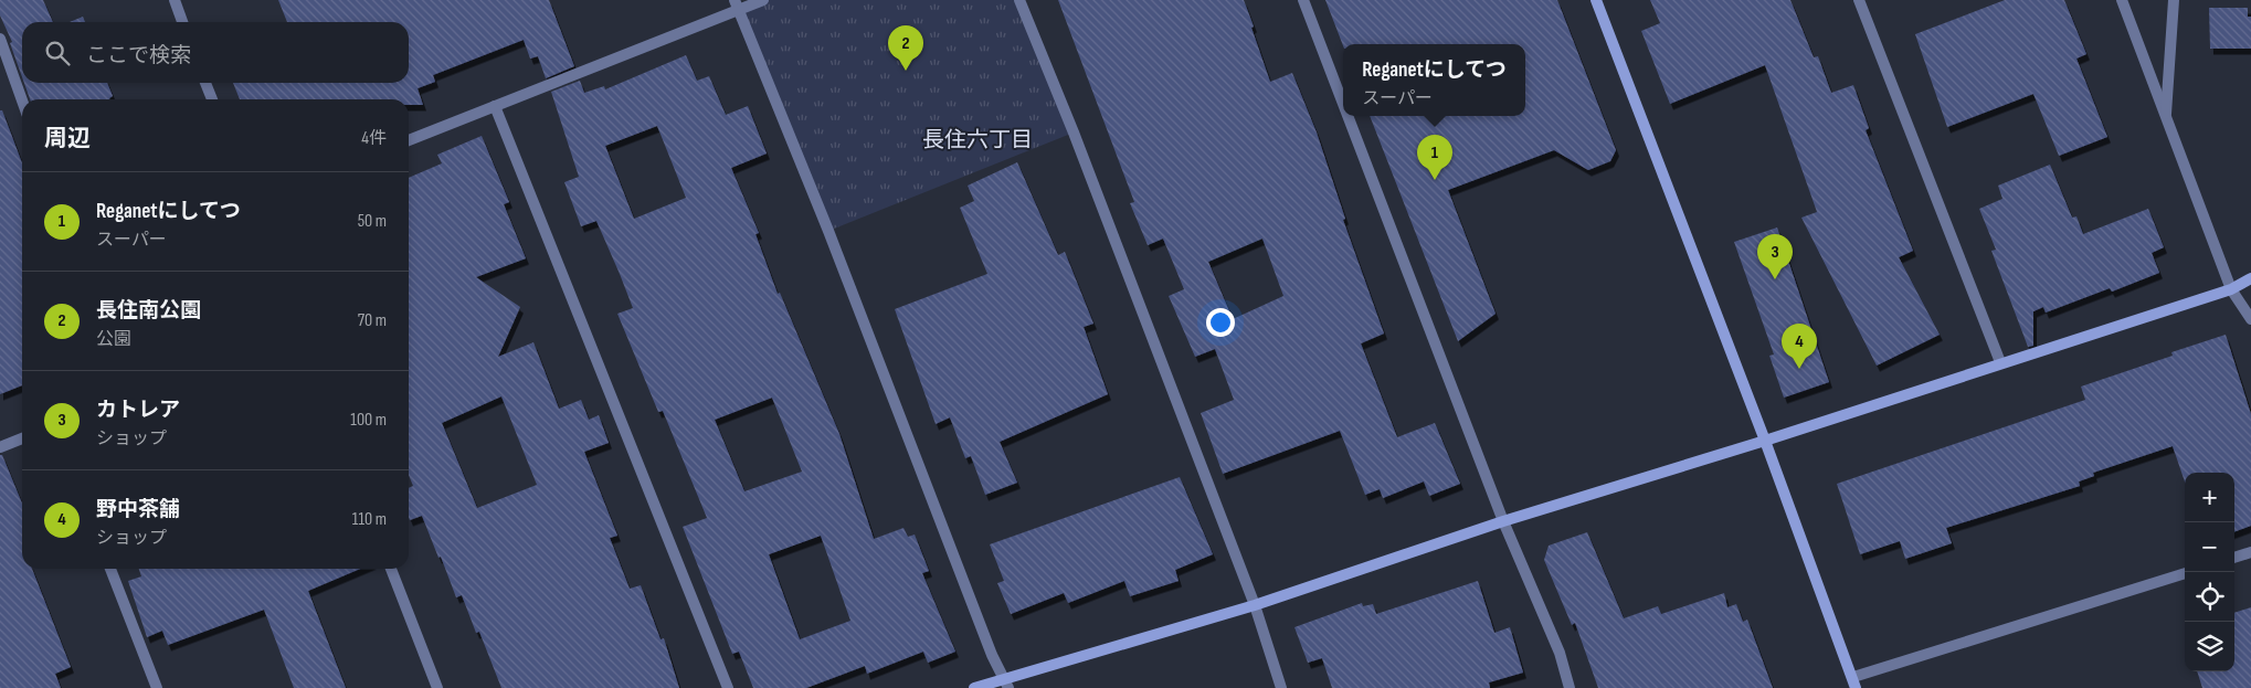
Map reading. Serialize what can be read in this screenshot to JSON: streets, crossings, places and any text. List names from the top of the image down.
{
  "districts": ["長住六丁目"],
  "page": {
    "search": "ここで検索",
    "pins": [
      "2",
      "1",
      "3",
      "4"
    ],
    "popup": ["Reganetにしてつ", "スーパー"],
    "heading": ["周辺", "4件"],
    "list": [
      {
        "mark": "1",
        "name": "Reganetにしてつ",
        "note": "スーパー",
        "value": "50 m"
      },
      {
        "mark": "2",
        "name": "長住南公園",
        "note": "公園",
        "value": "70 m"
      },
      {
        "mark": "3",
        "name": "カトレア",
        "note": "ショップ",
        "value": "100 m"
      },
      {
        "mark": "4",
        "name": "野中茶舗",
        "note": "ショップ",
        "value": "110 m"
      }
    ],
    "map_buttons": ["+", "−"]
  }
}
